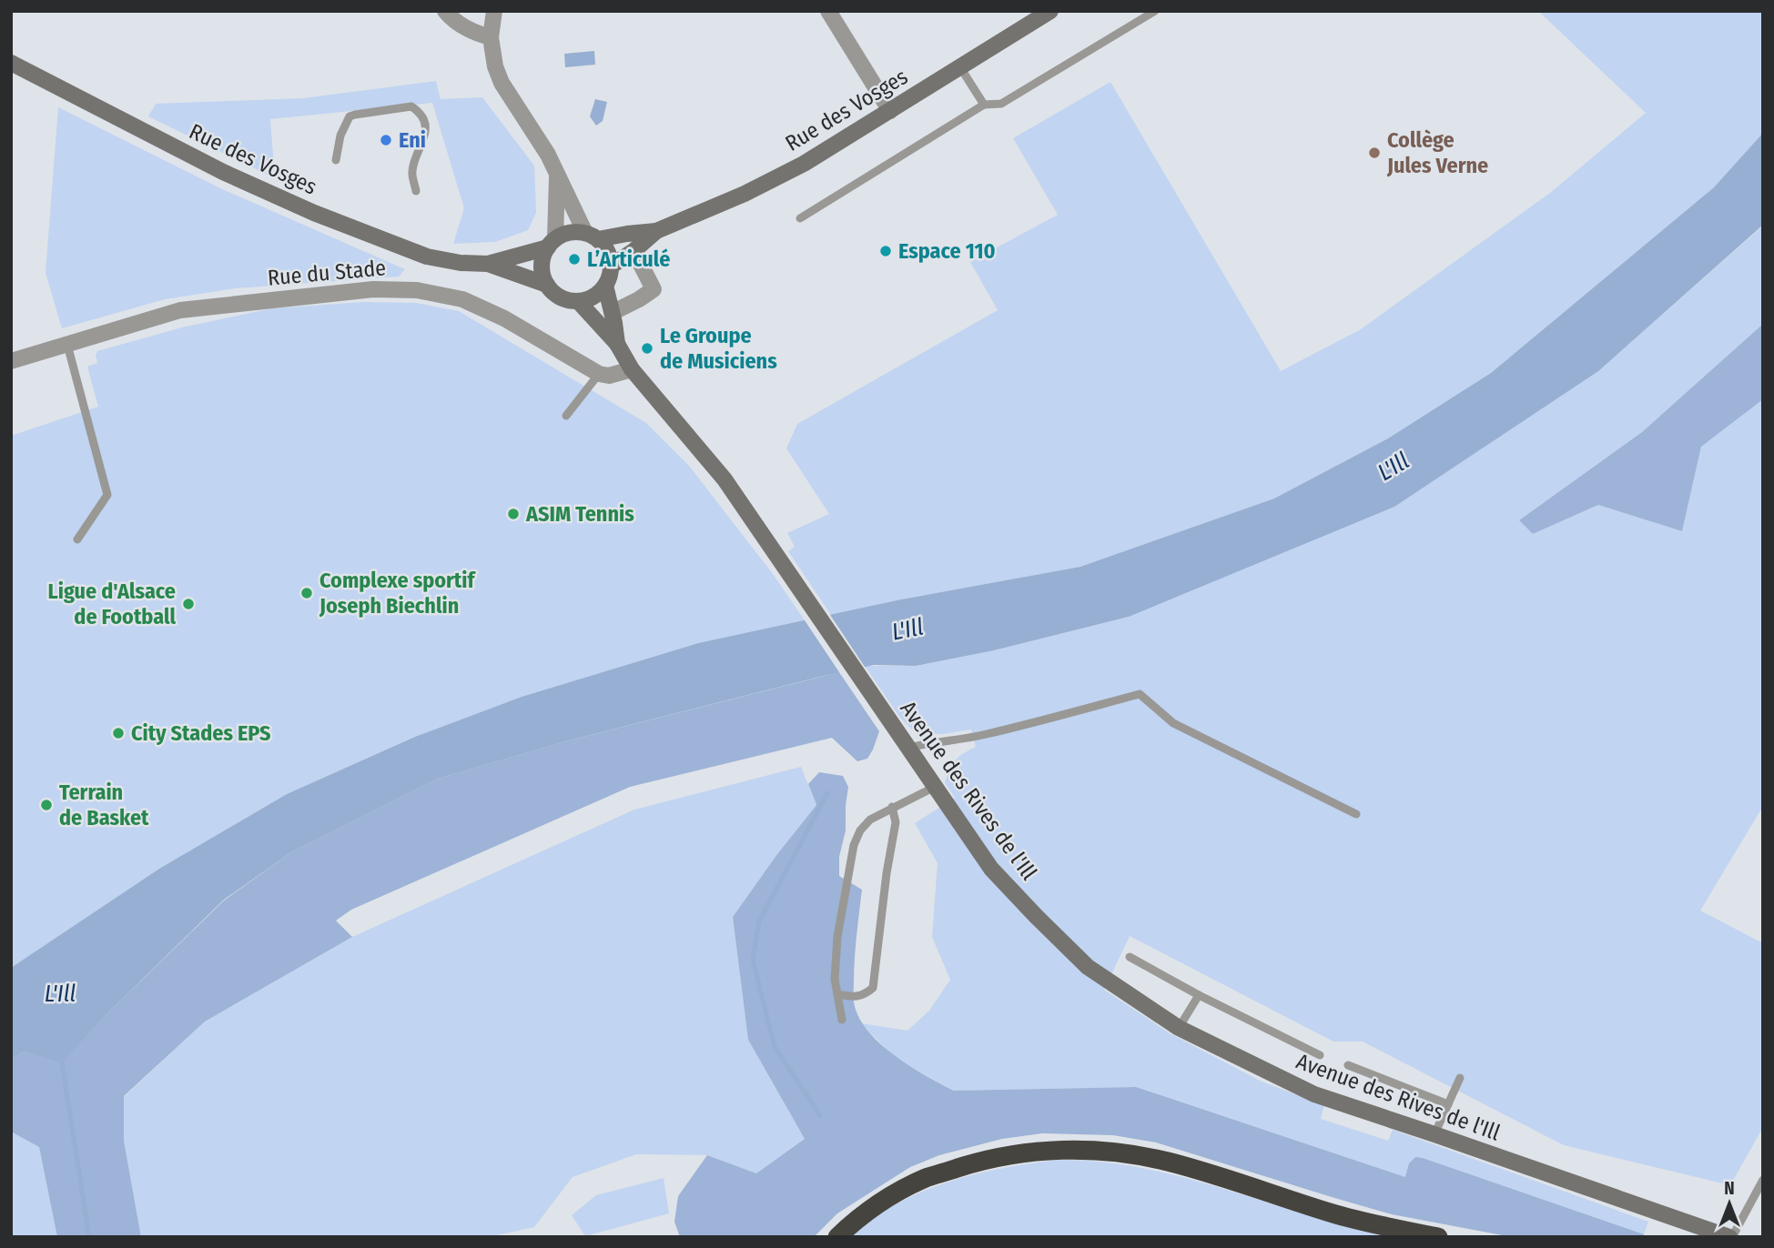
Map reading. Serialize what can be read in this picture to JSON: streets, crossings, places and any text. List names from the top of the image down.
{
  "streets": {
    "street": ["Rue des Vosges", "Rue du Stade", "Avenue des Rives de l'Ill"]
  },
  "crossings": [
    ["Rue des Vosges", "Avenue des Rives de l'Ill"]
  ],
  "water": ["L'Ill"],
  "places": [
    "Eni",
    "Collège Jules Verne",
    "Espace 110",
    "L’Articulé",
    "Le Groupe de Musiciens",
    "ASIM Tennis",
    "Complexe sportif Joseph Biechlin",
    "Ligue d'Alsace de Football",
    "City Stades EPS",
    "Terrain de Basket"
  ],
  "north": "top"
}
